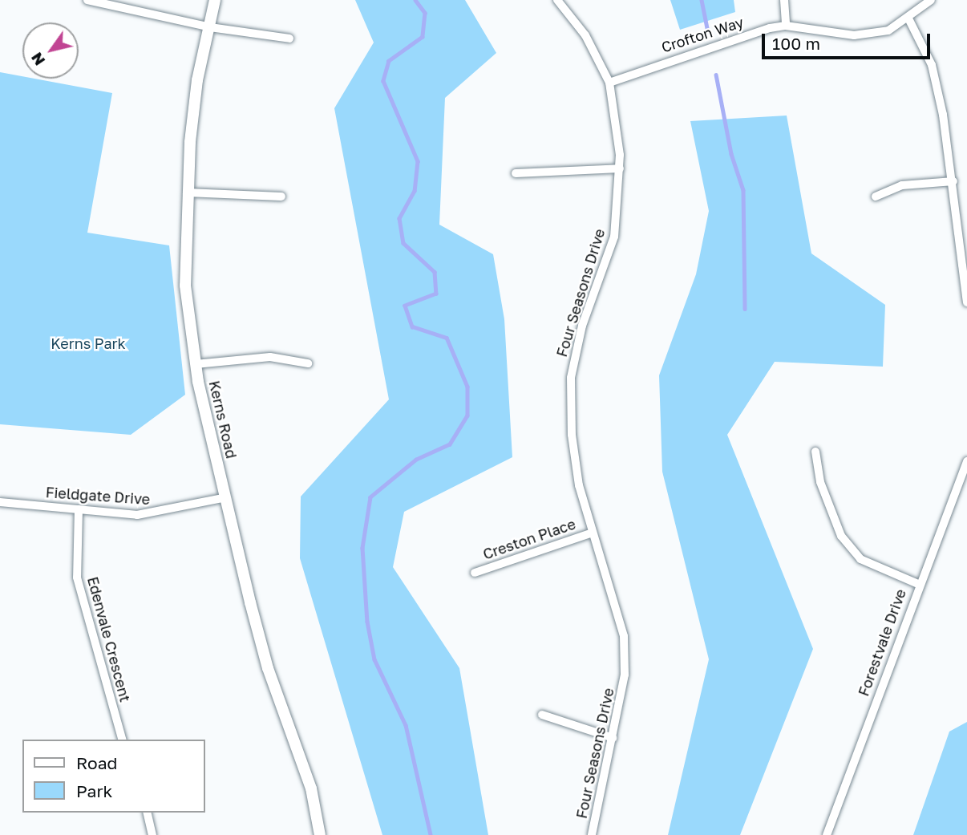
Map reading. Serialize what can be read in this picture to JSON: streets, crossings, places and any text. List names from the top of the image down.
{
  "streets": {
    "street": [
      "Crofton Way",
      "Four Seasons Drive",
      "Kerns Road",
      "Fieldgate Drive",
      "Creston Place",
      "Edenvale Crescent",
      "Forestvale Drive"
    ]
  },
  "crossings": [
    ["Crofton Way", "Four Seasons Drive"],
    ["Four Seasons Drive", "Creston Place"],
    ["Kerns Road", "Fieldgate Drive"],
    ["Fieldgate Drive", "Edenvale Crescent"]
  ],
  "parks": ["Kerns Park"],
  "legend": ["Road", "Park"],
  "scale_bar": "100 m",
  "north": "bottom left"
}
